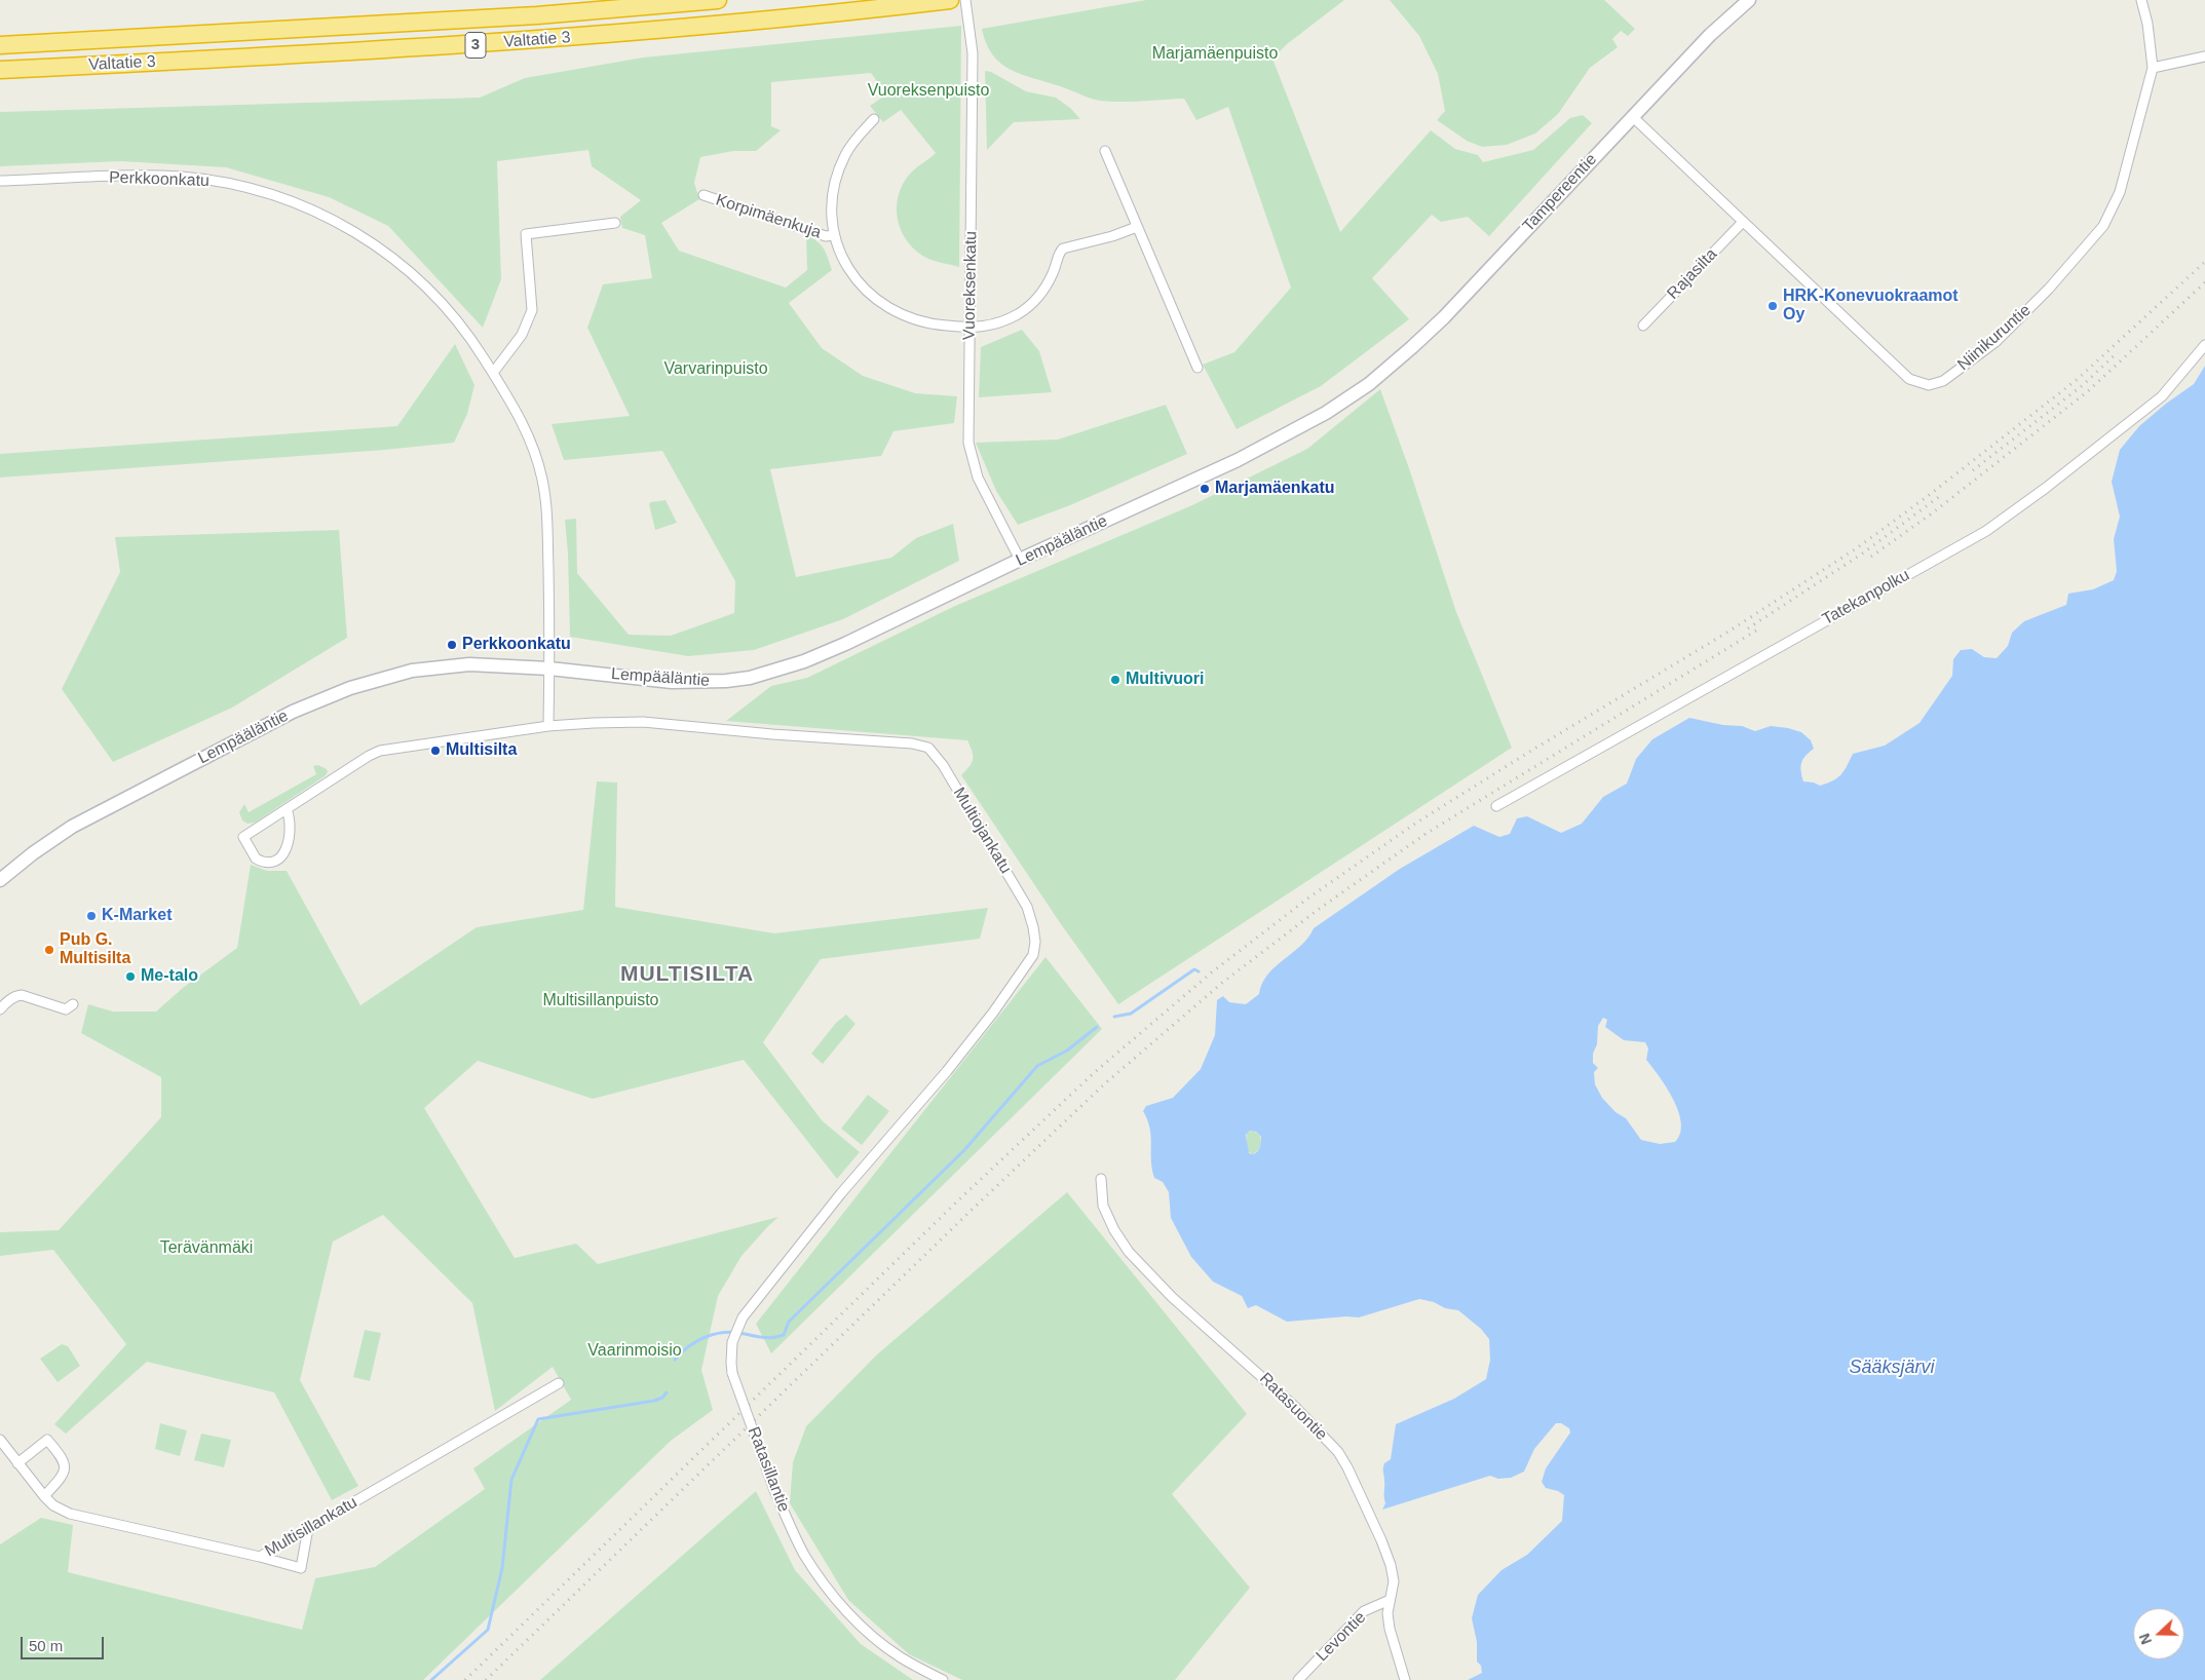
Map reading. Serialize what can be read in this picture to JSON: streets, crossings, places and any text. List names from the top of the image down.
{
  "streets": {
    "highway": ["Valtatie 3", "3"],
    "main road": ["Tampereentie", "Lempääläntie"],
    "street": [
      "Perkkoonkatu",
      "Korpimäenkuja",
      "Rajasilta",
      "Vuoreksenkatu",
      "Niinikuruntie",
      "Tatekanpolku",
      "Multiojankatu",
      "Ratasuontie",
      "Ratasillantie",
      "Multisillankatu",
      "Levontie"
    ]
  },
  "crossings": [
    ["Perkkoonkatu", "Lempääläntie"],
    ["Tampereentie", "Niinikuruntie"],
    ["Tampereentie", "Lempääläntie"],
    ["Rajasilta", "Niinikuruntie"],
    ["Vuoreksenkatu", "Lempääläntie"],
    ["Multiojankatu", "Ratasillantie"],
    ["Ratasuontie", "Levontie"]
  ],
  "districts": ["MULTISILTA"],
  "water": ["Sääksjärvi"],
  "parks": [
    "Marjamäenpuisto",
    "Vuoreksenpuisto",
    "Varvarinpuisto",
    "Multisillanpuisto",
    "Terävänmäki",
    "Vaarinmoisio"
  ],
  "places": [
    "HRK-Konevuokraamot Oy",
    "Marjamäenkatu",
    "Perkkoonkatu",
    "Multivuori",
    "Multisilta",
    "K-Market",
    "Pub G. Multisilta",
    "Me-talo"
  ],
  "scale_bar": "50 m",
  "north": "left"
}
